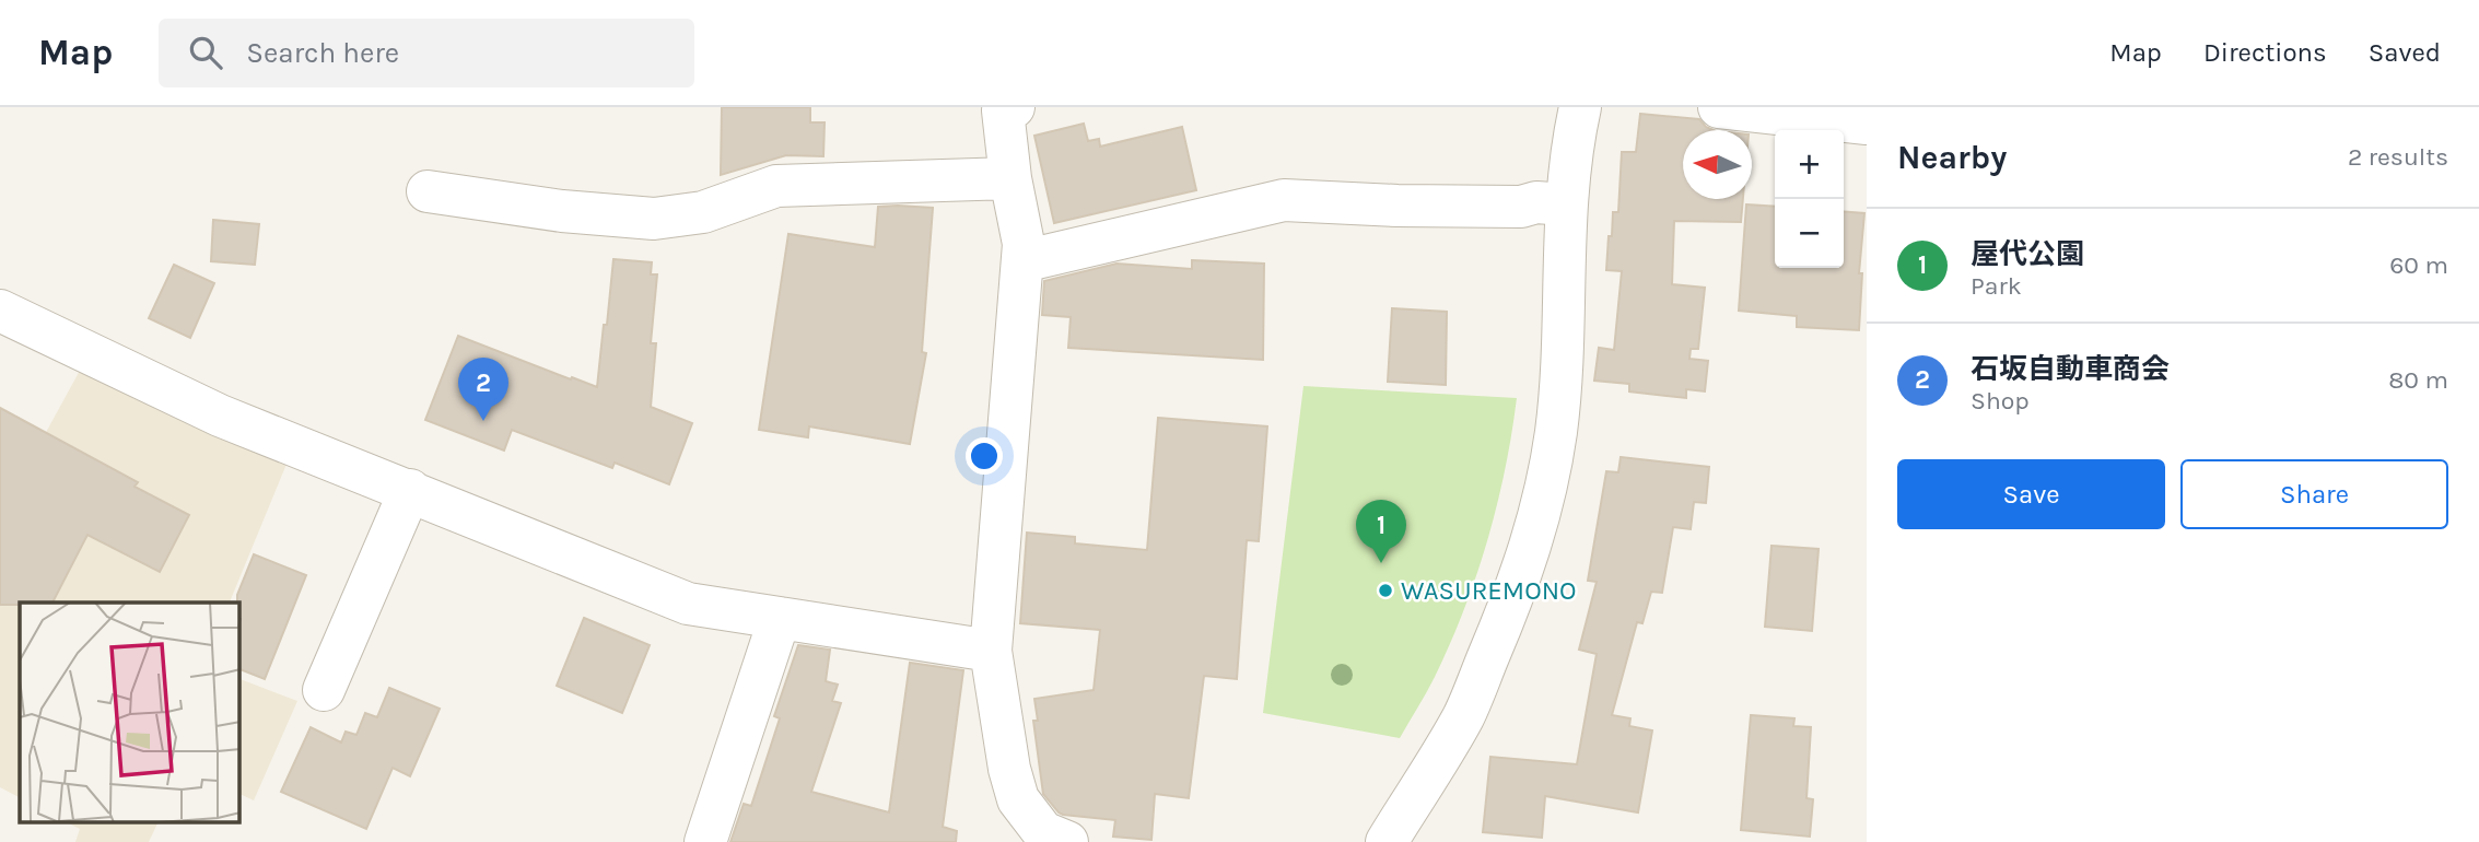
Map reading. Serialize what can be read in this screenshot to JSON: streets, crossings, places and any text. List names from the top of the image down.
{
  "places": ["WASUREMONO"],
  "north": "left",
  "page": {
    "header": "Map",
    "search": "Search here",
    "nav": ["Map", "Directions", "Saved"],
    "heading": ["Nearby", "2 results"],
    "map_buttons": ["+", "−"],
    "list": [
      {
        "mark": "1",
        "name": "屋代公園",
        "note": "Park",
        "value": "60 m"
      },
      {
        "mark": "2",
        "name": "石坂自動車商会",
        "note": "Shop",
        "value": "80 m"
      }
    ],
    "pins": ["2", "1"],
    "buttons": ["Save", "Share"]
  }
}
